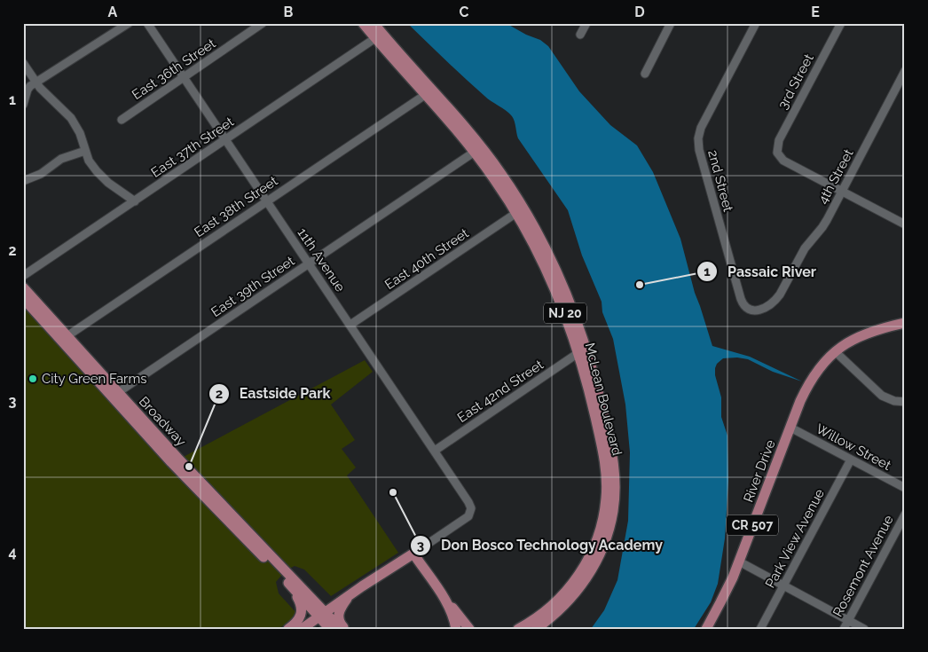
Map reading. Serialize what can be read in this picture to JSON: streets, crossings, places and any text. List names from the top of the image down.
{
  "streets": {
    "main road": [
      "NJ 20",
      "McLean Boulevard",
      "Broadway",
      "River Drive",
      "CR 507"
    ],
    "street": [
      "East 36th Street",
      "3rd Street",
      "East 37th Street",
      "4th Street",
      "2nd Street",
      "East 38th Street",
      "East 40th Street",
      "11th Avenue",
      "East 39th Street",
      "East 42nd Street",
      "Willow Street",
      "Park View Avenue",
      "Rosemont Avenue"
    ]
  },
  "crossings": [
    ["East 36th Street", "11th Avenue"],
    ["3rd Street", "4th Street"],
    ["East 37th Street", "11th Avenue"],
    ["East 37th Street", "McLean Boulevard"],
    ["4th Street", "2nd Street"],
    ["East 38th Street", "11th Avenue"],
    ["East 38th Street", "McLean Boulevard"],
    ["East 38th Street", "Broadway"],
    ["East 40th Street", "11th Avenue"],
    ["East 40th Street", "McLean Boulevard"],
    ["11th Avenue", "East 39th Street"],
    ["11th Avenue", "East 42nd Street"],
    ["East 39th Street", "McLean Boulevard"],
    ["East 39th Street", "Broadway"],
    ["East 42nd Street", "McLean Boulevard"],
    ["Willow Street", "River Drive"],
    ["Willow Street", "CR 507"],
    ["Willow Street", "Park View Avenue"],
    ["River Drive", "CR 507"]
  ],
  "places": [
    "Passaic River",
    "City Green Farms",
    "Eastside Park",
    "Don Bosco Technology Academy"
  ],
  "grid": {
    "columns": [
      "A",
      "B",
      "C",
      "D",
      "E"
    ],
    "rows": [
      "1",
      "2",
      "3",
      "4"
    ]
  }
}
